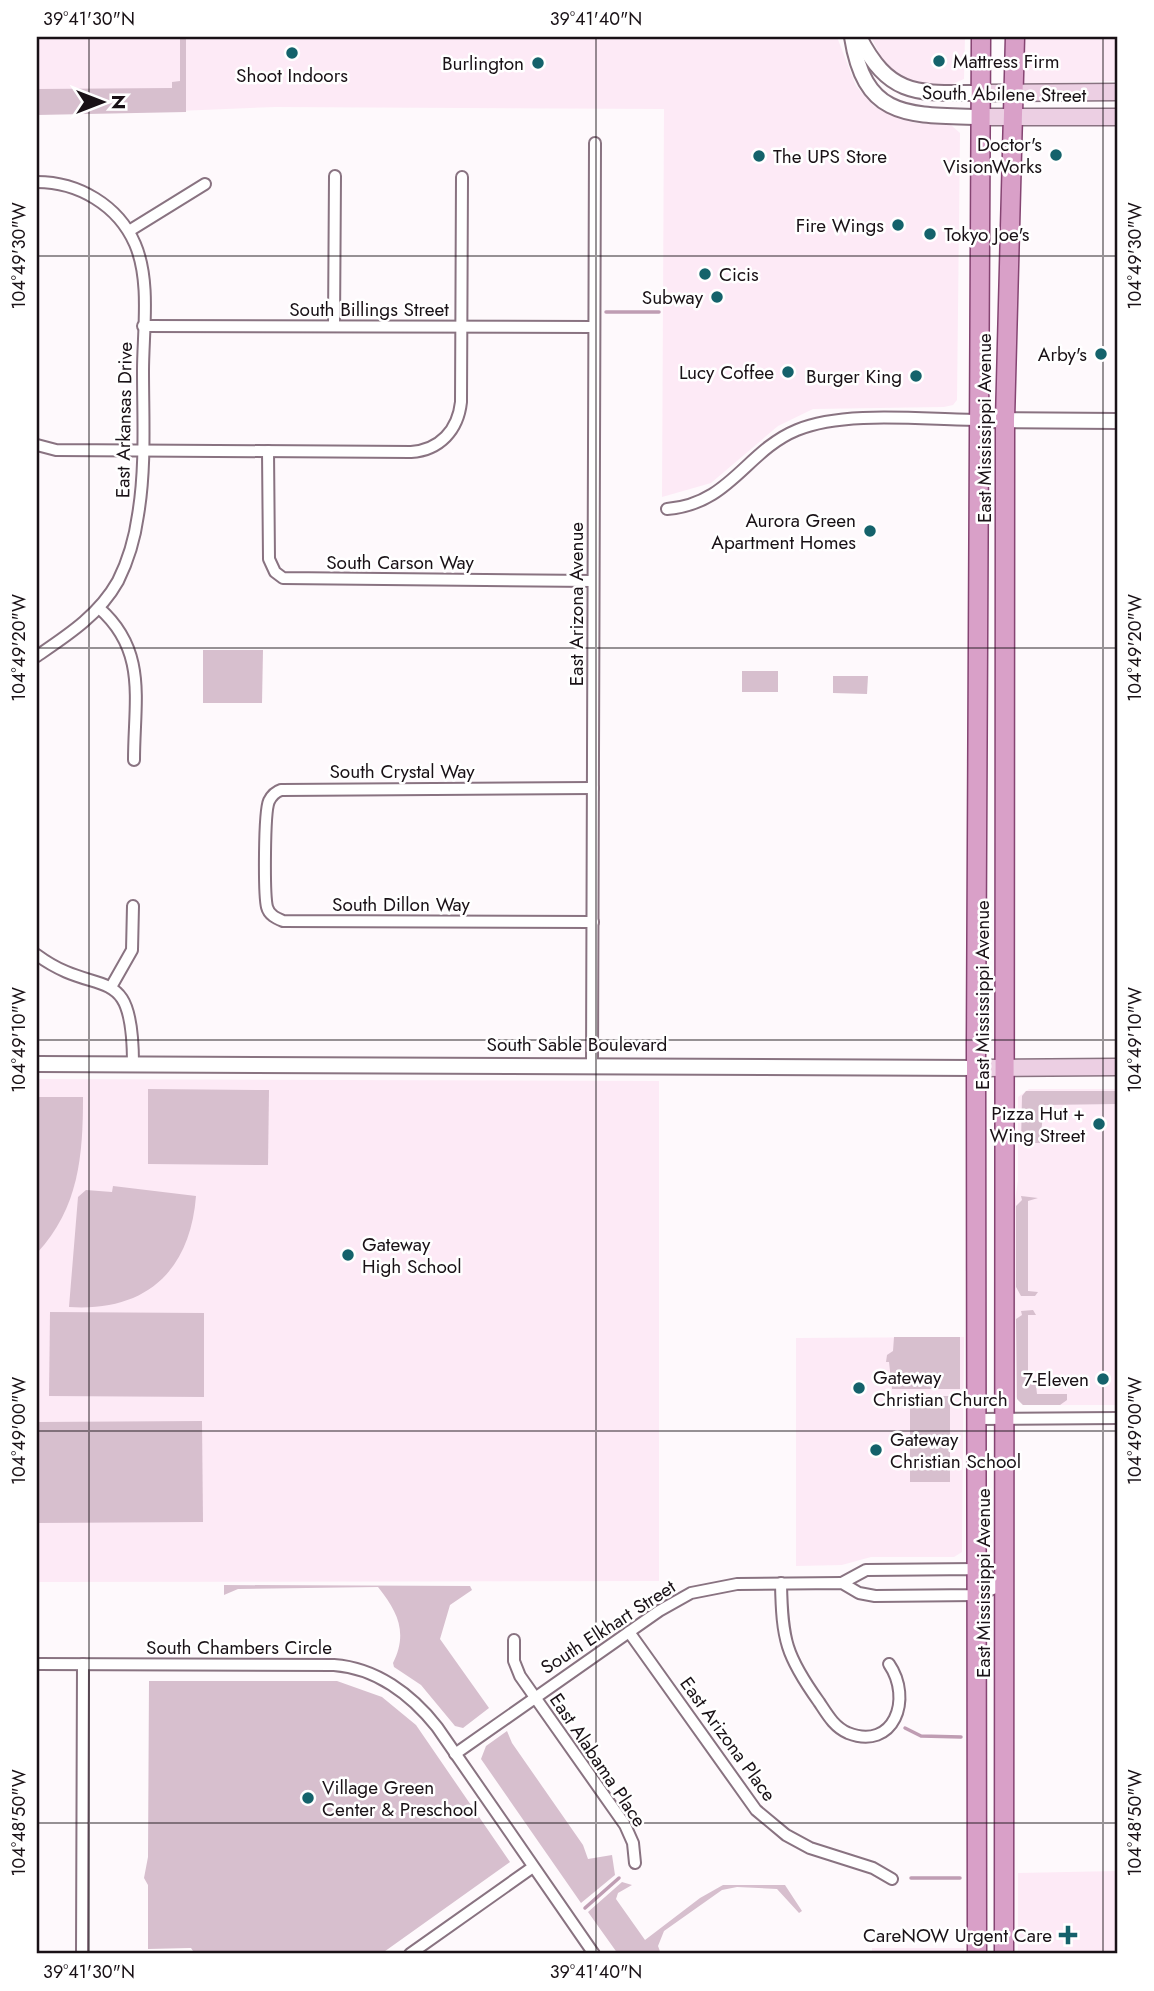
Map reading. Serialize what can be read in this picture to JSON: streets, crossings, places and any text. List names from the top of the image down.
{
  "streets": {
    "main road": ["South Abilene Street", "East Mississippi Avenue", "South Sable Boulevard"],
    "street": [
      "South Billings Street",
      "East Arkansas Drive",
      "South Carson Way",
      "East Arizona Avenue",
      "South Crystal Way",
      "South Dillon Way",
      "South Elkhart Street",
      "South Chambers Circle",
      "East Arizona Place",
      "East Alabama Place"
    ]
  },
  "crossings": [
    ["South Abilene Street", "East Mississippi Avenue"],
    ["South Billings Street", "East Arkansas Drive"],
    ["South Billings Street", "East Arizona Avenue"],
    ["East Mississippi Avenue", "South Sable Boulevard"],
    ["East Mississippi Avenue", "South Elkhart Street"],
    ["South Carson Way", "East Arizona Avenue"],
    ["East Arizona Avenue", "South Crystal Way"],
    ["East Arizona Avenue", "South Dillon Way"],
    ["East Arizona Avenue", "South Sable Boulevard"],
    ["South Crystal Way", "South Dillon Way"],
    ["South Elkhart Street", "South Chambers Circle"],
    ["South Elkhart Street", "East Arizona Place"],
    ["South Elkhart Street", "East Alabama Place"]
  ],
  "places": {
    "other": [
      "Shoot Indoors",
      "Mattress Firm",
      "Burlington",
      "Doctor's VisionWorks",
      "The UPS Store",
      "Fire Wings",
      "Tokyo Joe's",
      "Cicis",
      "Subway",
      "Arby's",
      "Lucy Coffee",
      "Burger King",
      "Aurora Green Apartment Homes",
      "Pizza Hut + Wing Street",
      "Gateway High School",
      "7-Eleven",
      "Gateway Christian Church",
      "Gateway Christian School",
      "Village Green Center & Preschool"
    ],
    "health": ["CareNOW Urgent Care"]
  },
  "north": "right",
  "coordinates": [
    "39°41'30\"N",
    "39°41'40\"N",
    "104°49'30\"W",
    "104°49'20\"W",
    "104°49'10\"W",
    "104°49'00\"W",
    "104°48'50\"W"
  ]
}
